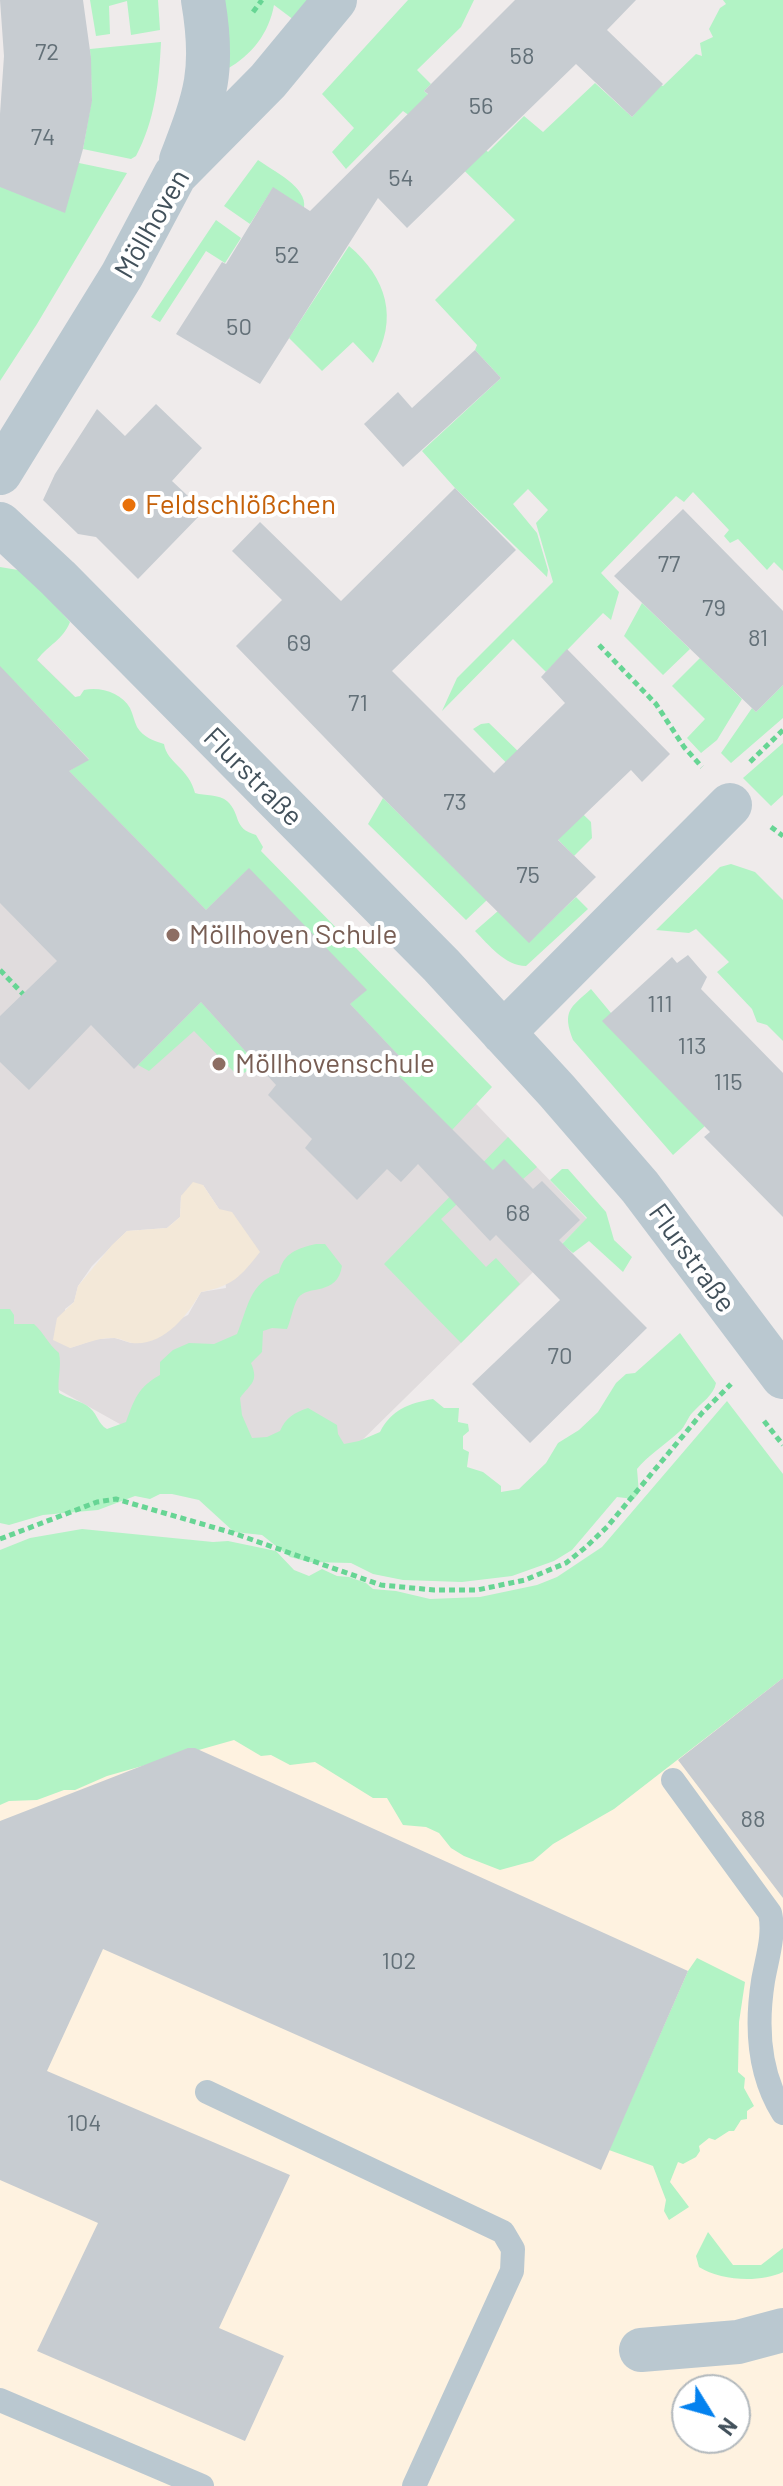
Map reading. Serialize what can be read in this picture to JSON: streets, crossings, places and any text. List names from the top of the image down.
{
  "streets": {
    "street": ["Möllhoven", "Flurstraße"]
  },
  "places": ["Feldschlößchen", "Möllhoven Schule", "Möllhovenschule"],
  "house_numbers": [
    "72",
    "58",
    "56",
    "74",
    "54",
    "52",
    "50",
    "77",
    "79",
    "81",
    "69",
    "71",
    "73",
    "75",
    "111",
    "113",
    "115",
    "68",
    "70",
    "88",
    "102",
    "104"
  ],
  "north": "bottom right"
}
